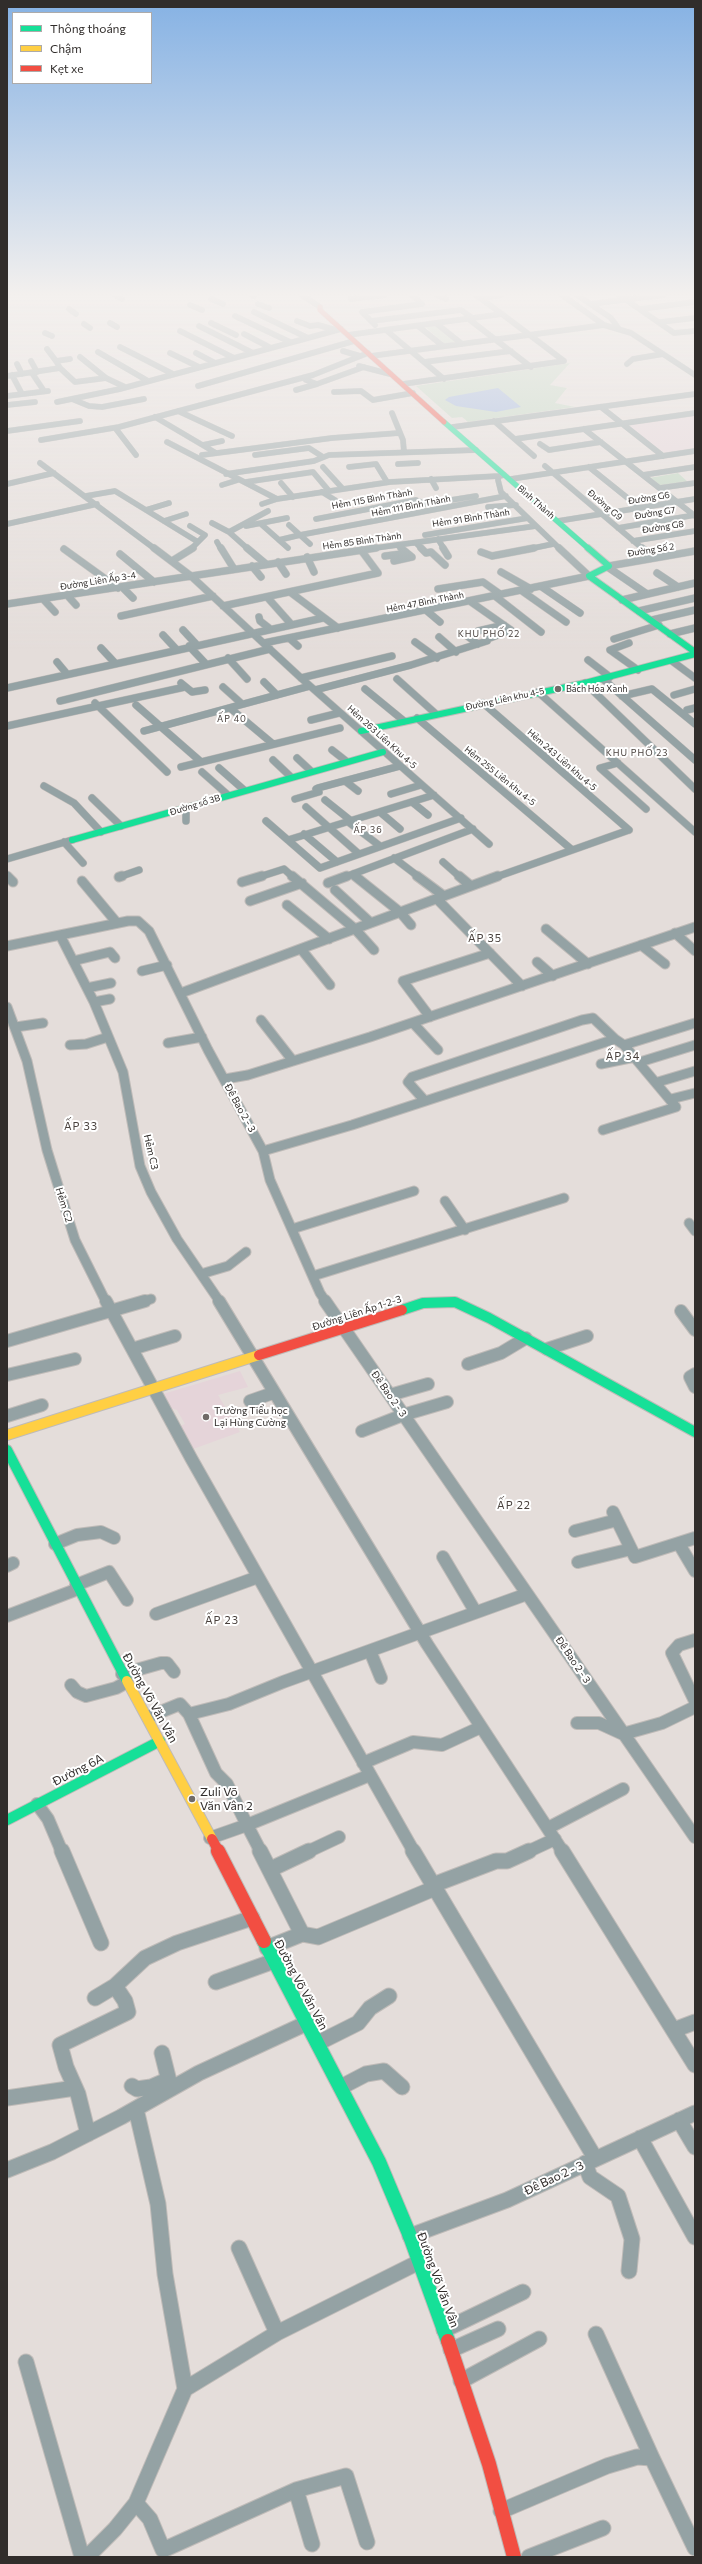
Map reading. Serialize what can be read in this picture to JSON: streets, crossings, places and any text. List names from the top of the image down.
{
  "streets": {
    "street": [
      "Đường G6",
      "Hẻm 115 Bình Thành",
      "Bình Thành",
      "Đường G9",
      "Hẻm 111 Bình Thành",
      "Đường G7",
      "Hẻm 91 Bình Thành",
      "Đường G8",
      "Hẻm 85 Bình Thành",
      "Đường Số 2",
      "Đường Liên Ấp 3-4",
      "Hẻm 47 Bình Thành",
      "Đường Liên khu 4-5",
      "Hẻm 263 Liên Khu 4-5",
      "Hẻm 243 Liên khu 4-5",
      "Hẻm 255 Liên khu 4-5",
      "Đường số 3B",
      "Đê Bao 2 - 3",
      "Hẻm C3",
      "Hẻm C2",
      "Đường Liên Ấp 1-2-3",
      "Đường Võ Văn Vân",
      "Đường 6A"
    ]
  },
  "crossings": [
    ["Đường G6", "Bình Thành"],
    ["Đường G6", "Đường G9"],
    ["Bình Thành", "Đường Số 2"],
    ["Đường G9", "Đường G7"],
    ["Đường G9", "Đường G8"],
    ["Đường G9", "Đường Số 2"],
    ["Hẻm 91 Bình Thành", "Hẻm 85 Bình Thành"],
    ["Hẻm 85 Bình Thành", "Đường Liên Ấp 3-4"],
    ["Hẻm 85 Bình Thành", "Hẻm 263 Liên Khu 4-5"],
    ["Đường Liên Ấp 3-4", "Hẻm 263 Liên Khu 4-5"],
    ["Hẻm 47 Bình Thành", "Hẻm 263 Liên Khu 4-5"],
    ["Đường Liên khu 4-5", "Hẻm 263 Liên Khu 4-5"],
    ["Đường Liên khu 4-5", "Hẻm 243 Liên khu 4-5"],
    ["Đường Liên khu 4-5", "Hẻm 255 Liên khu 4-5"],
    ["Hẻm 263 Liên Khu 4-5", "Đường số 3B"],
    ["Hẻm 243 Liên khu 4-5", "Hẻm 255 Liên khu 4-5"],
    ["Đê Bao 2 - 3", "Hẻm C2"],
    ["Đê Bao 2 - 3", "Đường Liên Ấp 1-2-3"],
    ["Đê Bao 2 - 3", "Đường Võ Văn Vân"],
    ["Hẻm C3", "Đường Liên Ấp 1-2-3"],
    ["Hẻm C2", "Đường Liên Ấp 1-2-3"],
    ["Đường Võ Văn Vân", "Đường 6A"]
  ],
  "districts": [
    "KHU PHỐ 22",
    "ẤP 40",
    "KHU PHỐ 23",
    "ẤP 36",
    "ẤP 35",
    "ẤP 34",
    "ẤP 33",
    "ẤP 22",
    "ẤP 23"
  ],
  "places": ["Bách Hóa Xanh", "Trường Tiểu học Lại Hùng Cường", "Zuli Võ Văn Vân 2"],
  "legend": ["Thông thoáng", "Chậm", "Kẹt xe"]
}
